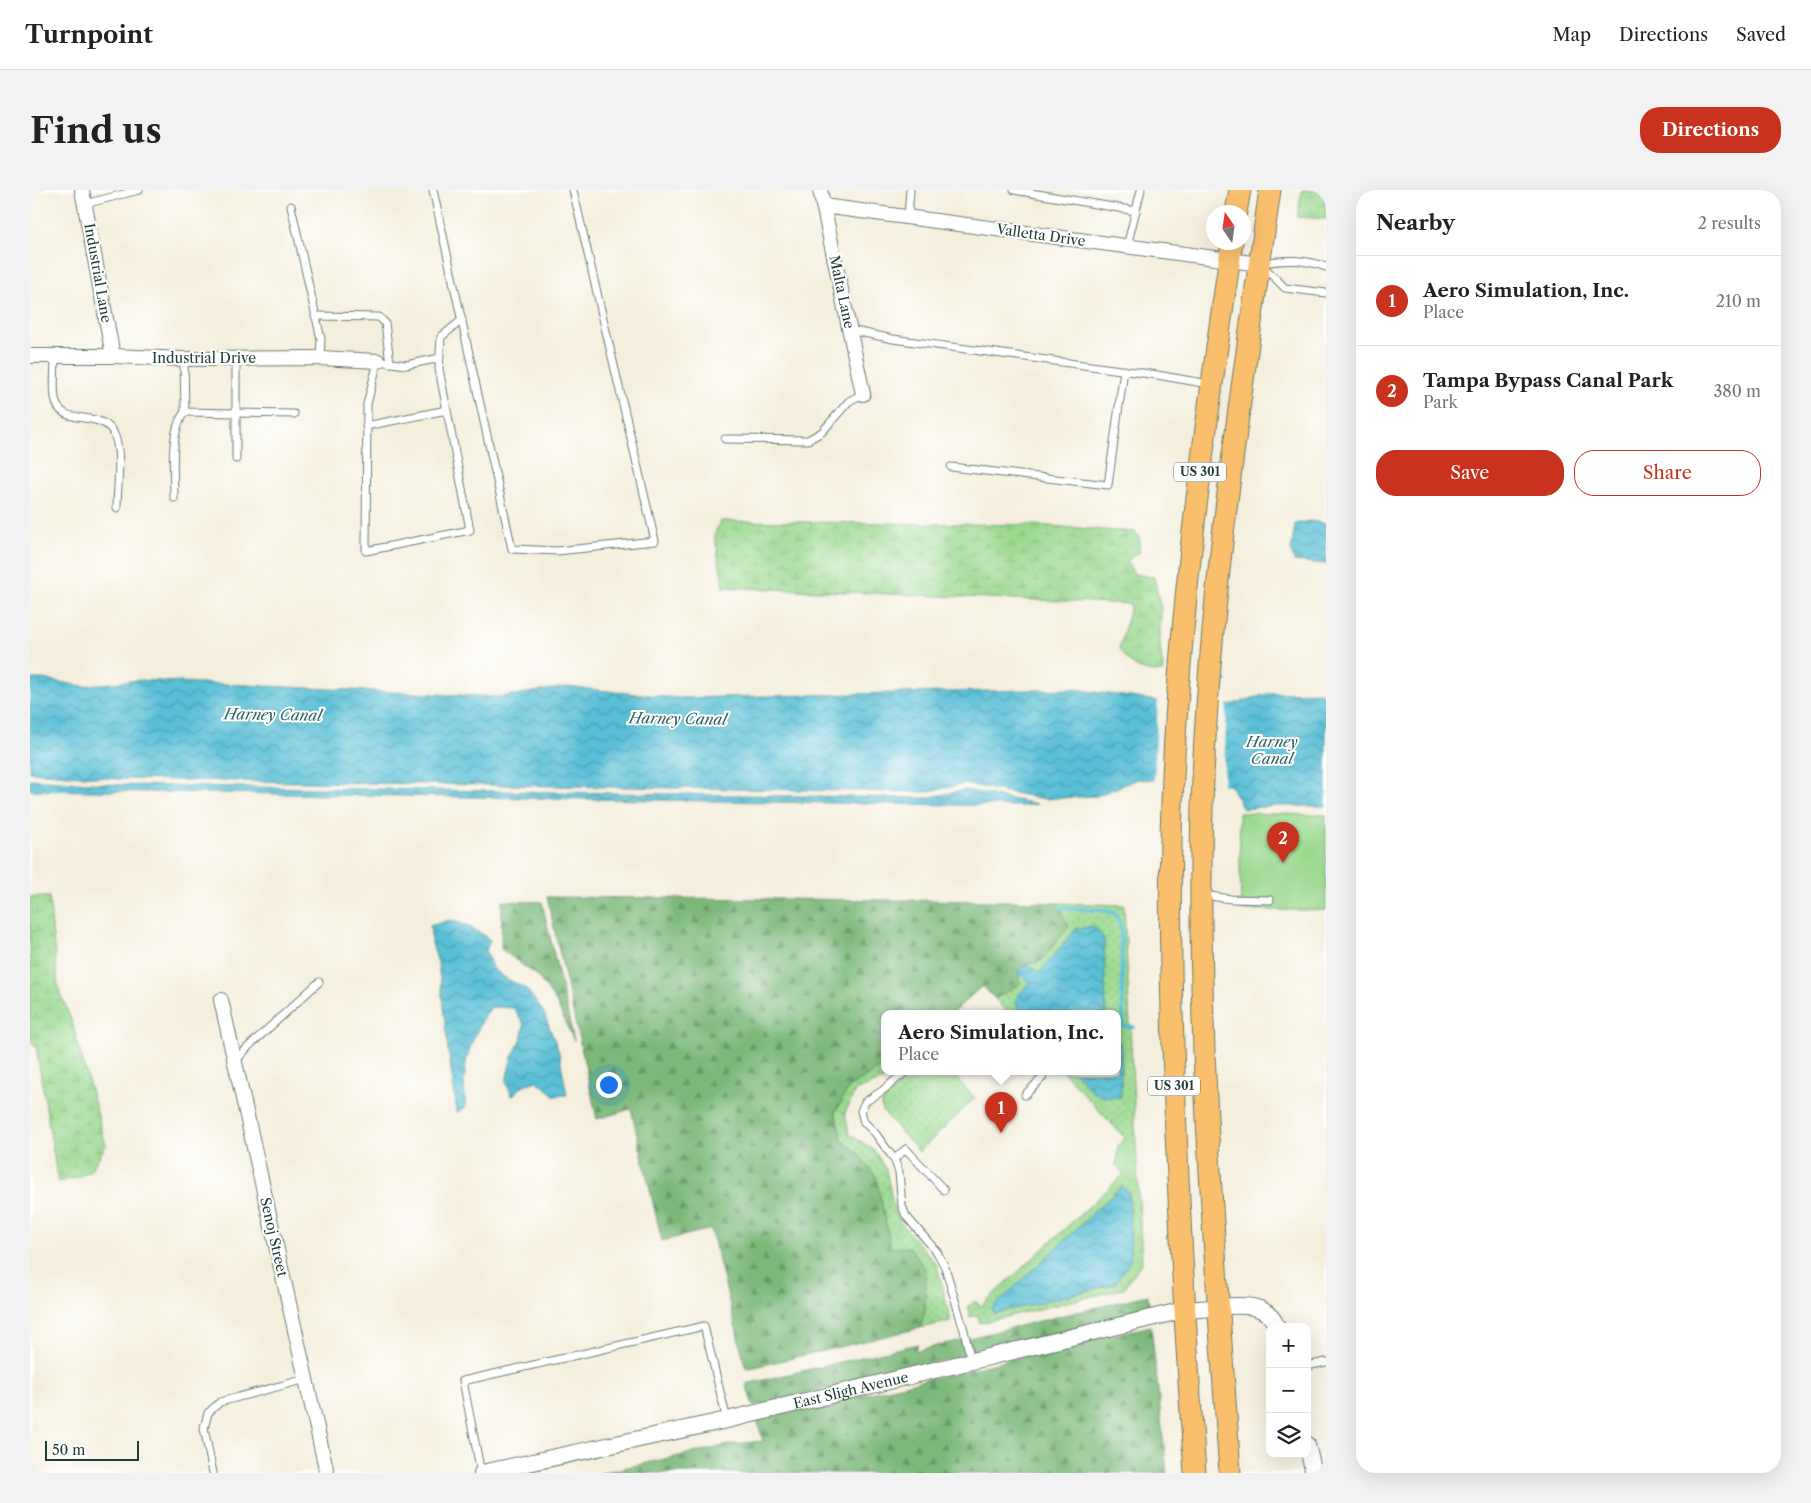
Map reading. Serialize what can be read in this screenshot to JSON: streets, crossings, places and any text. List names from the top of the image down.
{
  "streets": {
    "main road": ["US 301"],
    "street": [
      "Valletta Drive",
      "Industrial Lane",
      "Malta Lane",
      "Industrial Drive",
      "Senoj Street",
      "East Sligh Avenue"
    ]
  },
  "crossings": [
    ["Valletta Drive", "Malta Lane"],
    ["Valletta Drive", "US 301"],
    ["Industrial Lane", "Industrial Drive"],
    ["US 301", "East Sligh Avenue"]
  ],
  "water": ["Harney Canal"],
  "scale_bar": "50 m",
  "north": "top",
  "page": {
    "header": "Turnpoint",
    "nav": ["Map", "Directions", "Saved"],
    "buttons": [
      "Directions",
      ["Save", "Share"]
    ],
    "title": "Find us",
    "heading": ["Nearby", "2 results"],
    "list": [
      {
        "mark": "1",
        "name": "Aero Simulation, Inc.",
        "note": "Place",
        "value": "210 m"
      },
      {
        "mark": "2",
        "name": "Tampa Bypass Canal Park",
        "note": "Park",
        "value": "380 m"
      }
    ],
    "pins": ["2", "1"],
    "popup": ["Aero Simulation, Inc.", "Place"],
    "map_buttons": ["+", "−"],
    "scale": "50 m"
  }
}
